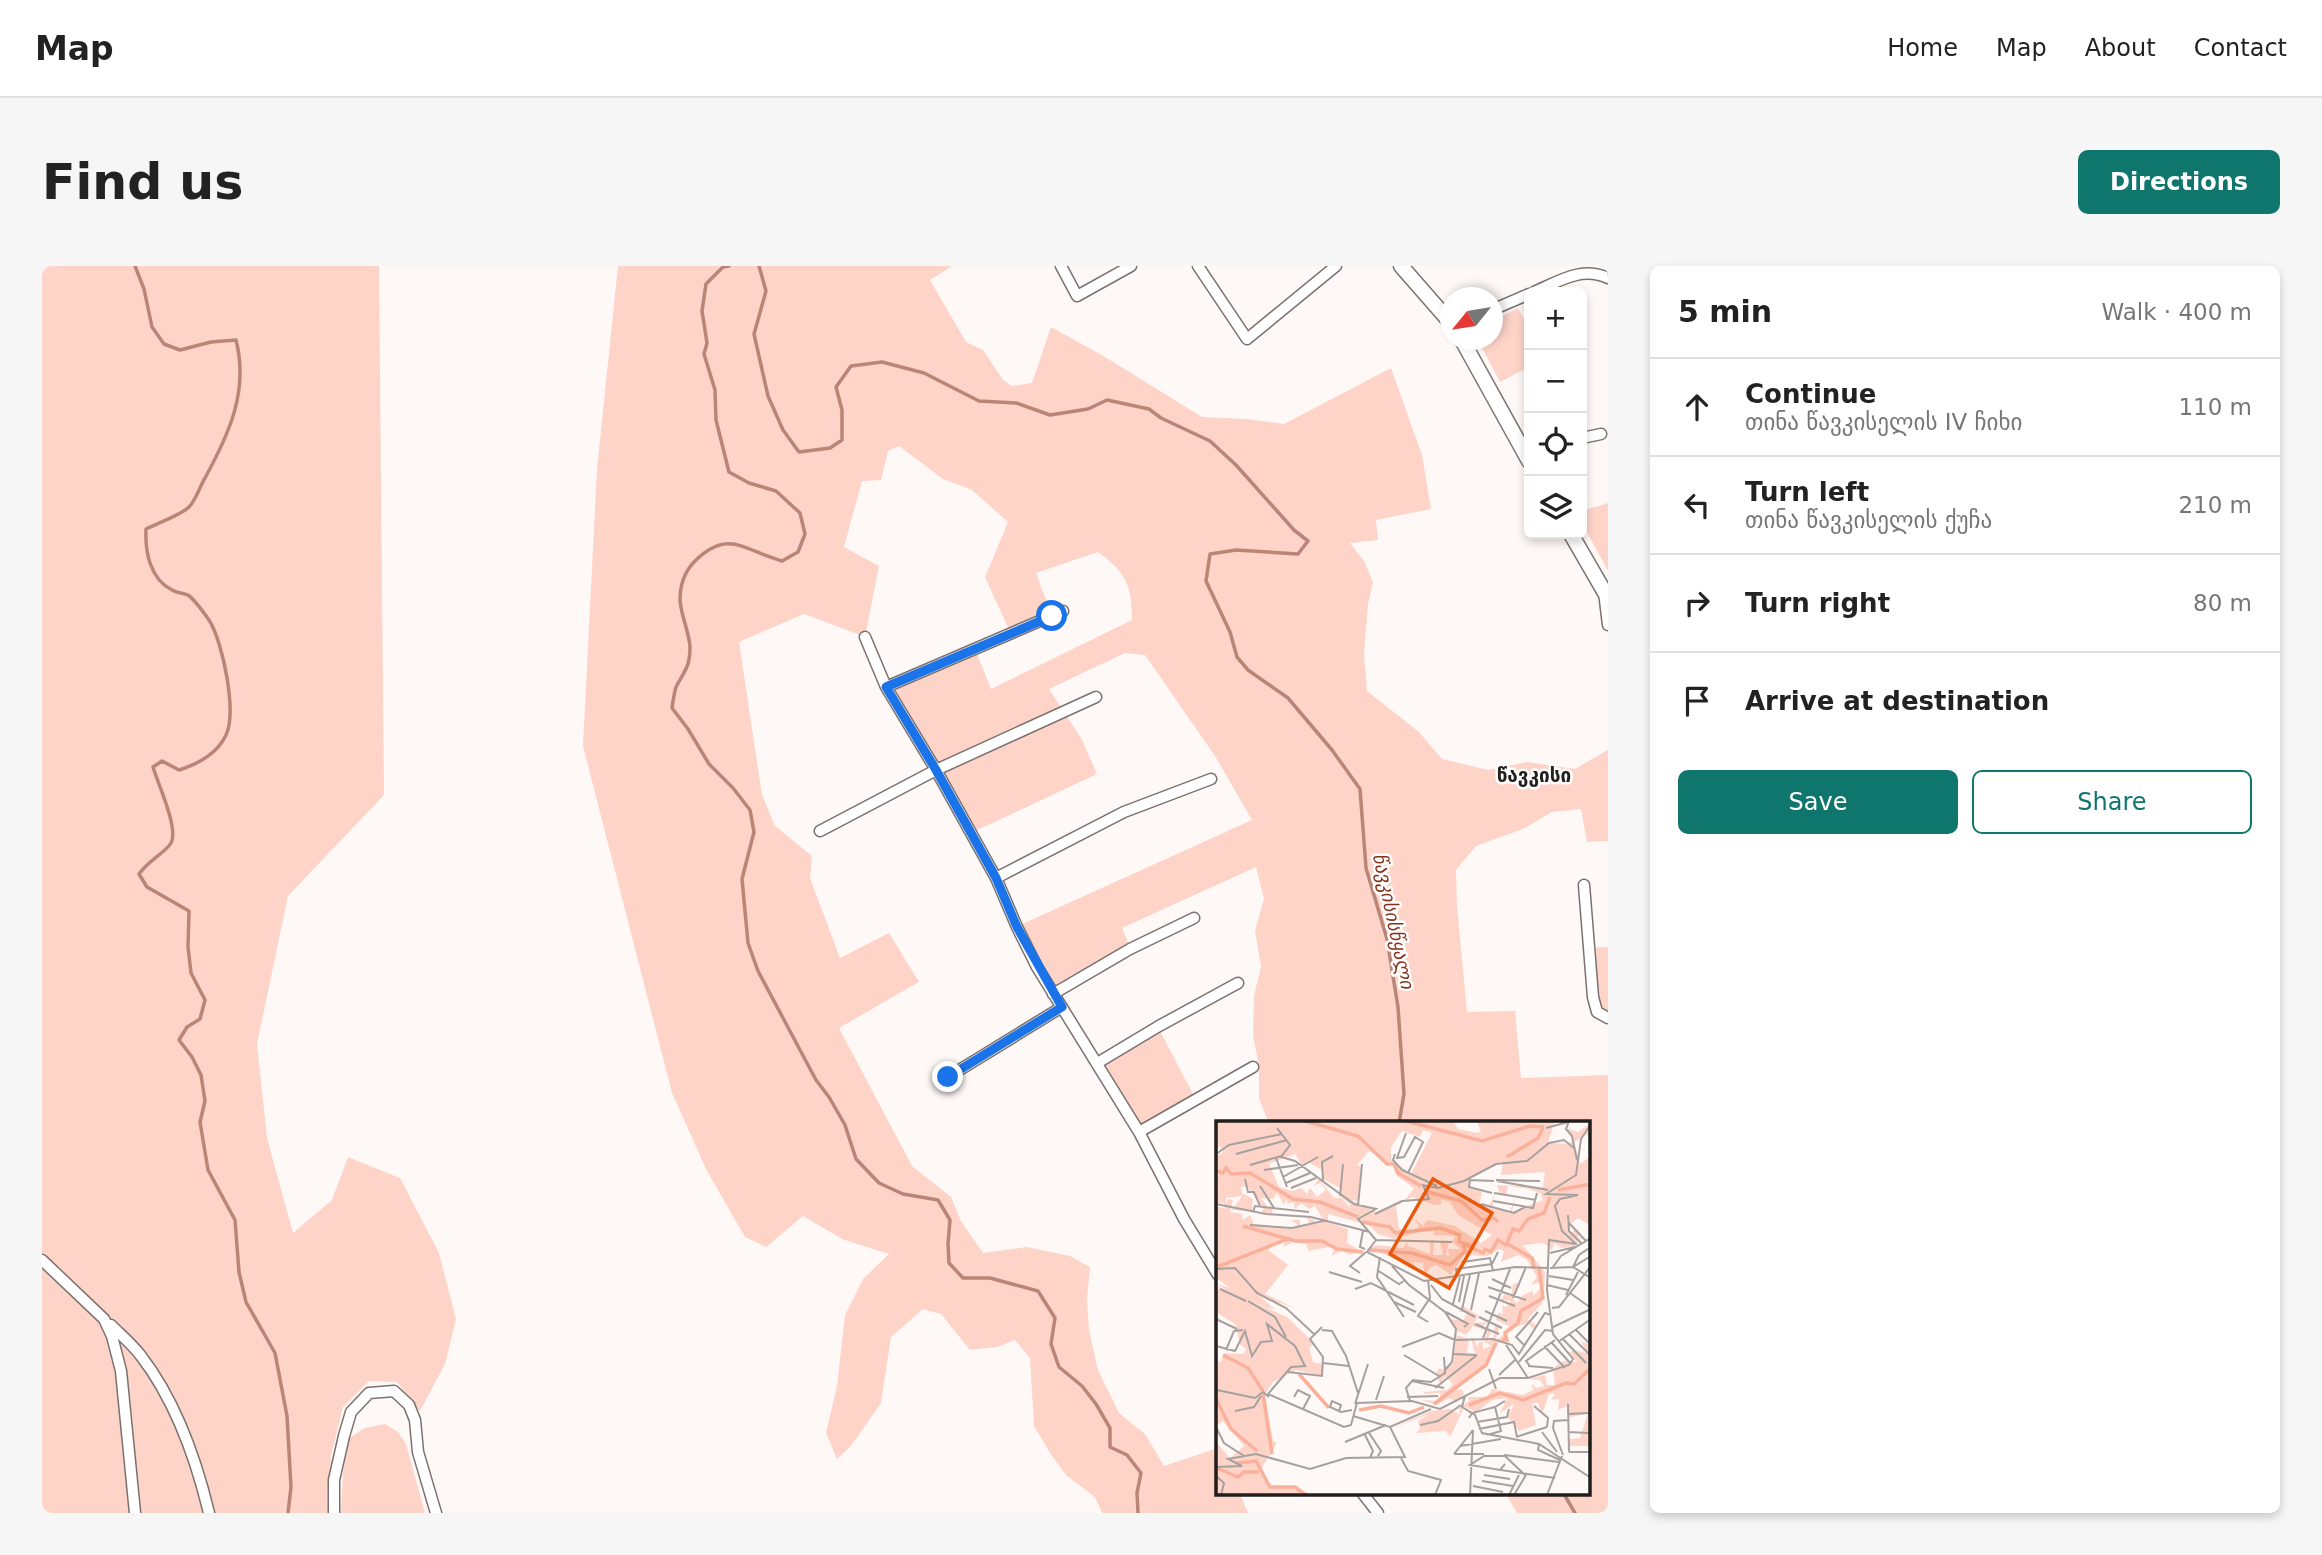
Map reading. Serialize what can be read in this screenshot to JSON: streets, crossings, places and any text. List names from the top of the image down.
{
  "districts": ["წავკისი"],
  "water": ["წავკისისწყალი"],
  "north": "bottom left",
  "page": {
    "header": "Map",
    "nav": [
      "Home",
      "Map",
      "About",
      "Contact"
    ],
    "buttons": [
      "Directions",
      ["Save", "Share"]
    ],
    "title": "Find us",
    "heading": ["5 min", "Walk · 400 m"],
    "map_buttons": ["+", "−"],
    "list": [
      ["Continue", "თინა წავკისელის IV ჩიხი", "110 m"],
      ["Turn left", "თინა წავკისელის ქუჩა", "210 m"],
      ["Turn right", "80 m"],
      "Arrive at destination"
    ]
  }
}
